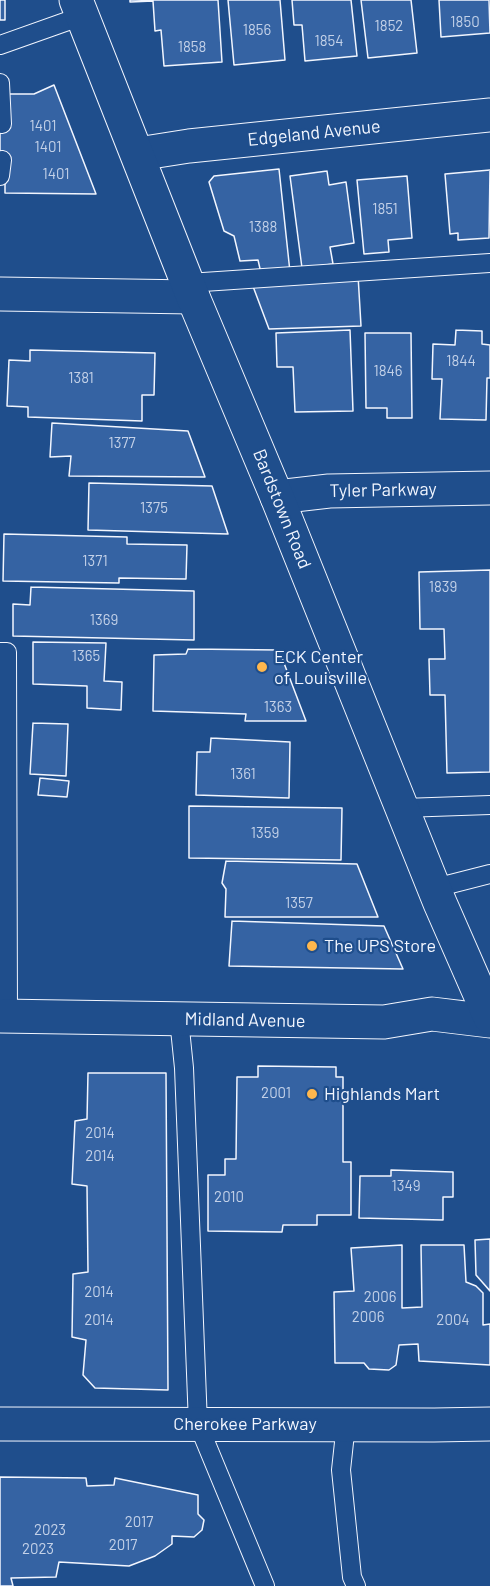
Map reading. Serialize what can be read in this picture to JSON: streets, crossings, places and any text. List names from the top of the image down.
{
  "streets": {
    "main road": [
      "Edgeland Avenue",
      "Tyler Parkway",
      "Bardstown Road",
      "Midland Avenue",
      "Cherokee Parkway"
    ]
  },
  "crossings": [
    ["Edgeland Avenue", "Bardstown Road"],
    ["Tyler Parkway", "Bardstown Road"],
    ["Bardstown Road", "Midland Avenue"]
  ],
  "places": ["ECK Center of Louisville", "The UPS Store", "Highlands Mart"],
  "house_numbers": [
    "1850",
    "1852",
    "1856",
    "1854",
    "1858",
    "1401",
    "1401",
    "1401",
    "1851",
    "1388",
    "1844",
    "1846",
    "1381",
    "1377",
    "1375",
    "1371",
    "1839",
    "1369",
    "1365",
    "1363",
    "1361",
    "1359",
    "1357",
    "2001",
    "2014",
    "2014",
    "1349",
    "2010",
    "2014",
    "2006",
    "2006",
    "2014",
    "2004",
    "2017",
    "2023",
    "2017",
    "2023"
  ]
}
